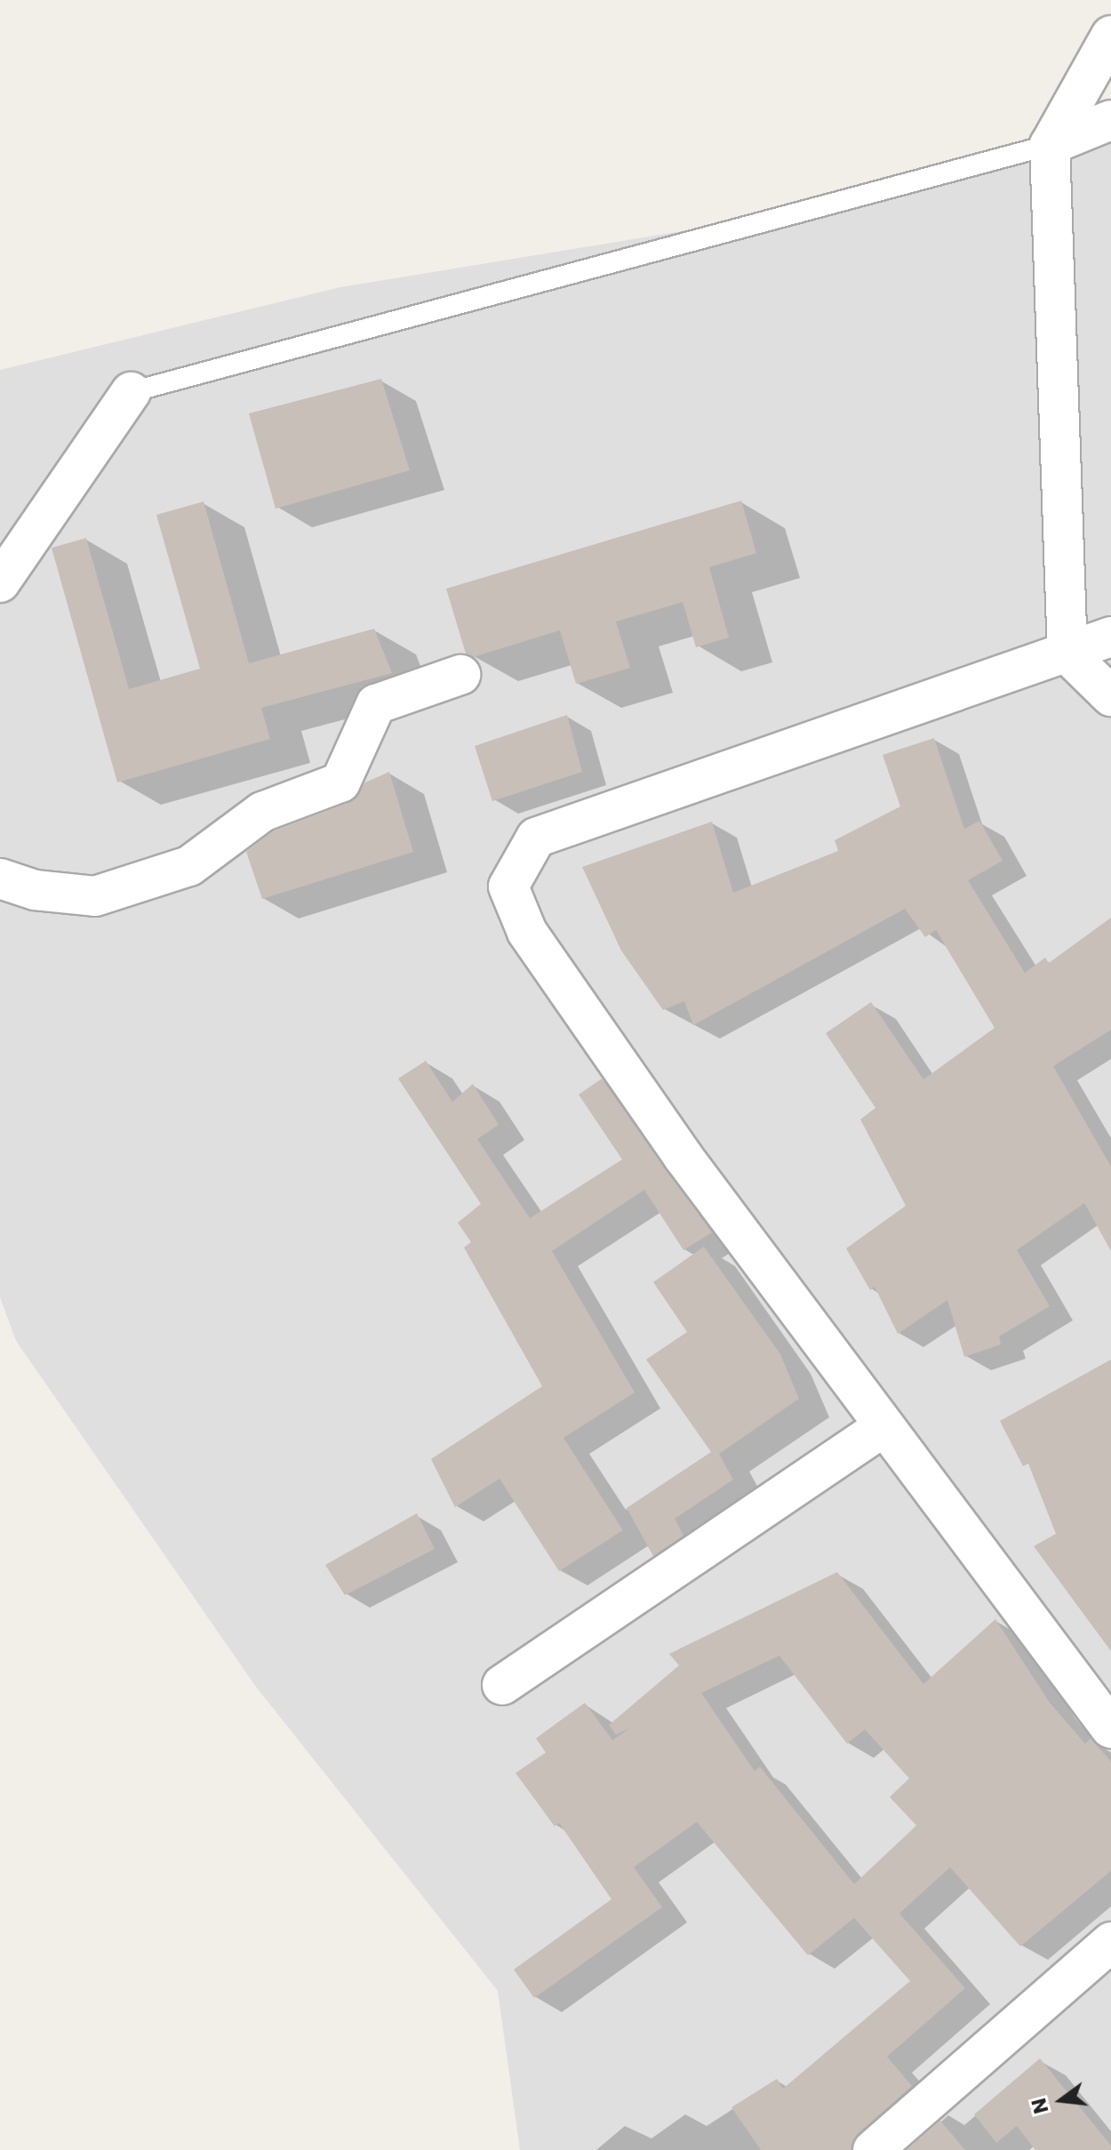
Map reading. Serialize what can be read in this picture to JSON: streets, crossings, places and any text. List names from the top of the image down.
{
  "north": "left"
}
